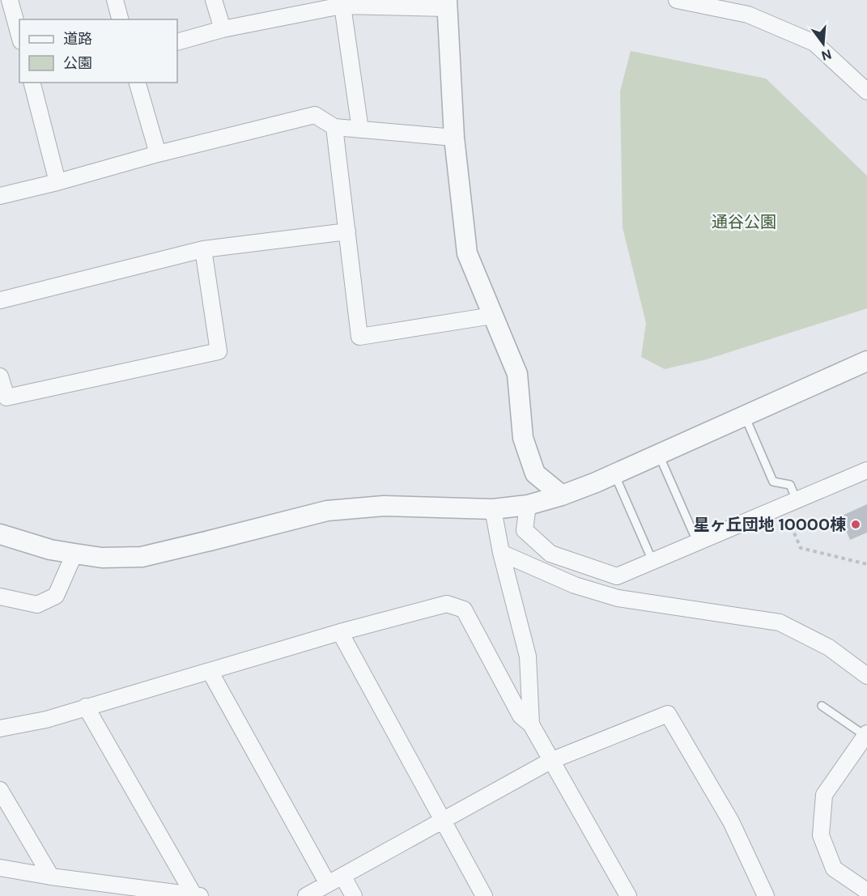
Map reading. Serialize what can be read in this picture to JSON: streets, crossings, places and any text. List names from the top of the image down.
{
  "parks": ["通谷公園"],
  "places": ["星ヶ丘団地 10000棟"],
  "legend": ["道路", "公園"],
  "north": "bottom"
}
